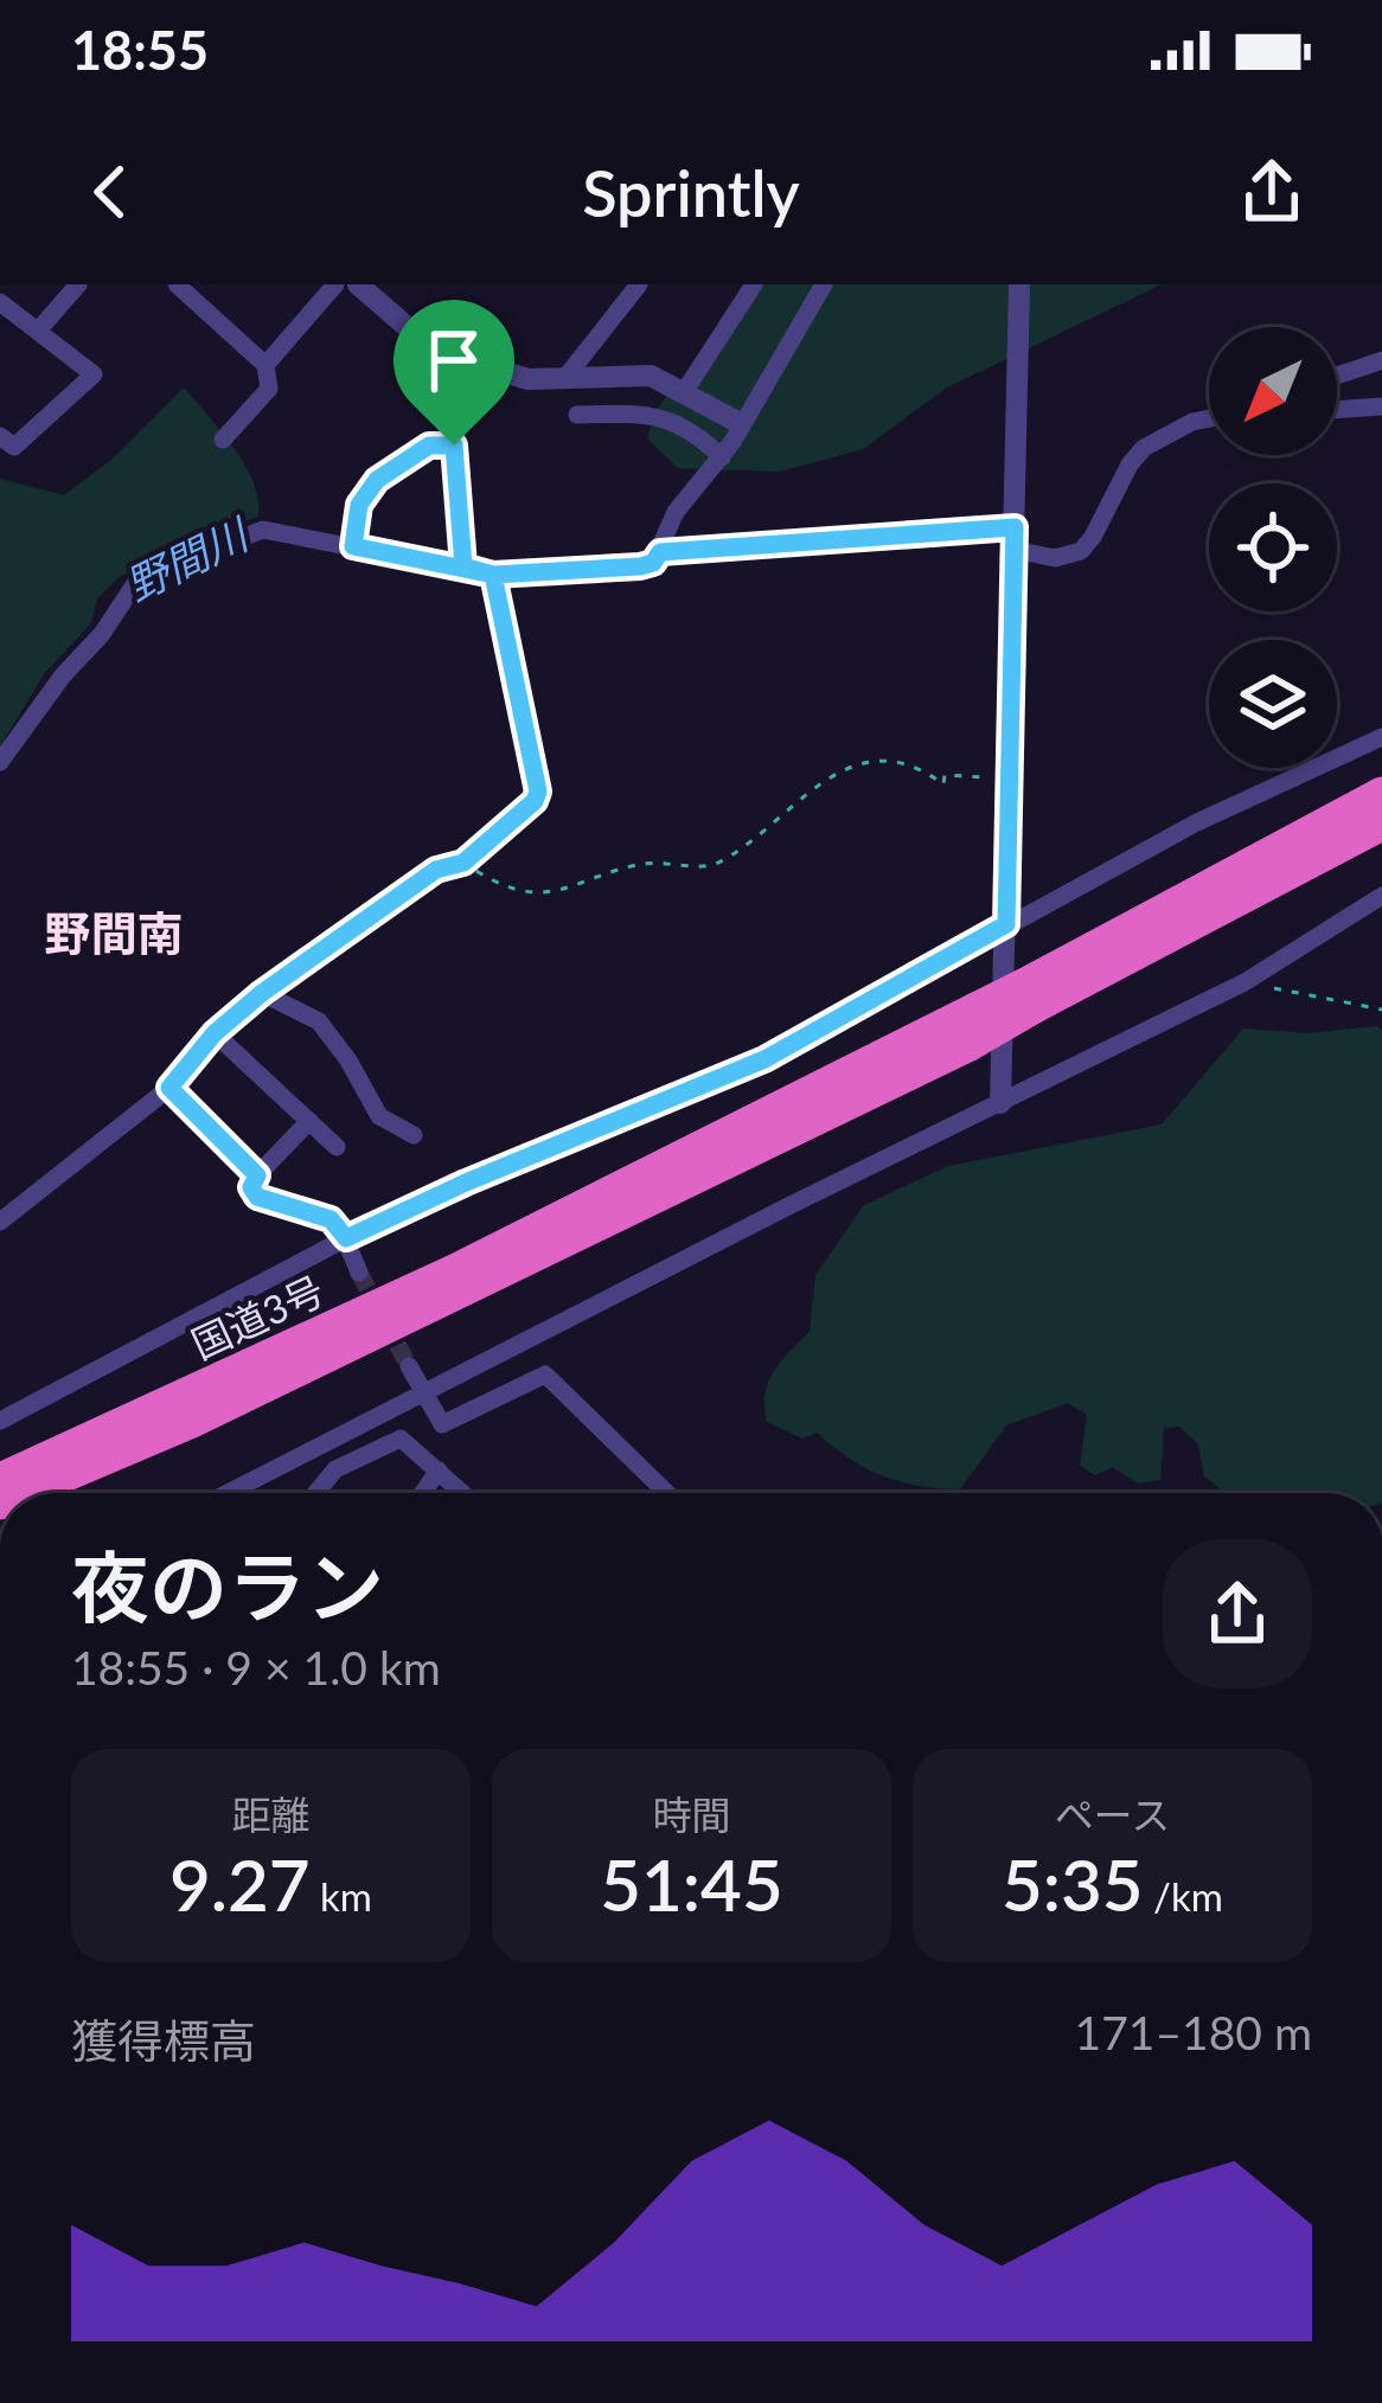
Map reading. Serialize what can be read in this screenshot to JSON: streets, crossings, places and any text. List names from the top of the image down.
{
  "streets": {
    "highway": ["国道3号"]
  },
  "districts": ["野間南"],
  "water": ["野間川"],
  "north": "bottom left",
  "page": {
    "status": "18:55",
    "header": "Sprintly",
    "heading": ["夜のラン", "18:55 · 9 × 1.0 km"],
    "stats": [
      ["距離", "9.27 km"],
      ["時間", "51:45"],
      ["ペース", "5:35 /km"]
    ],
    "chart": ["獲得標高", "171–180 m"]
  }
}
